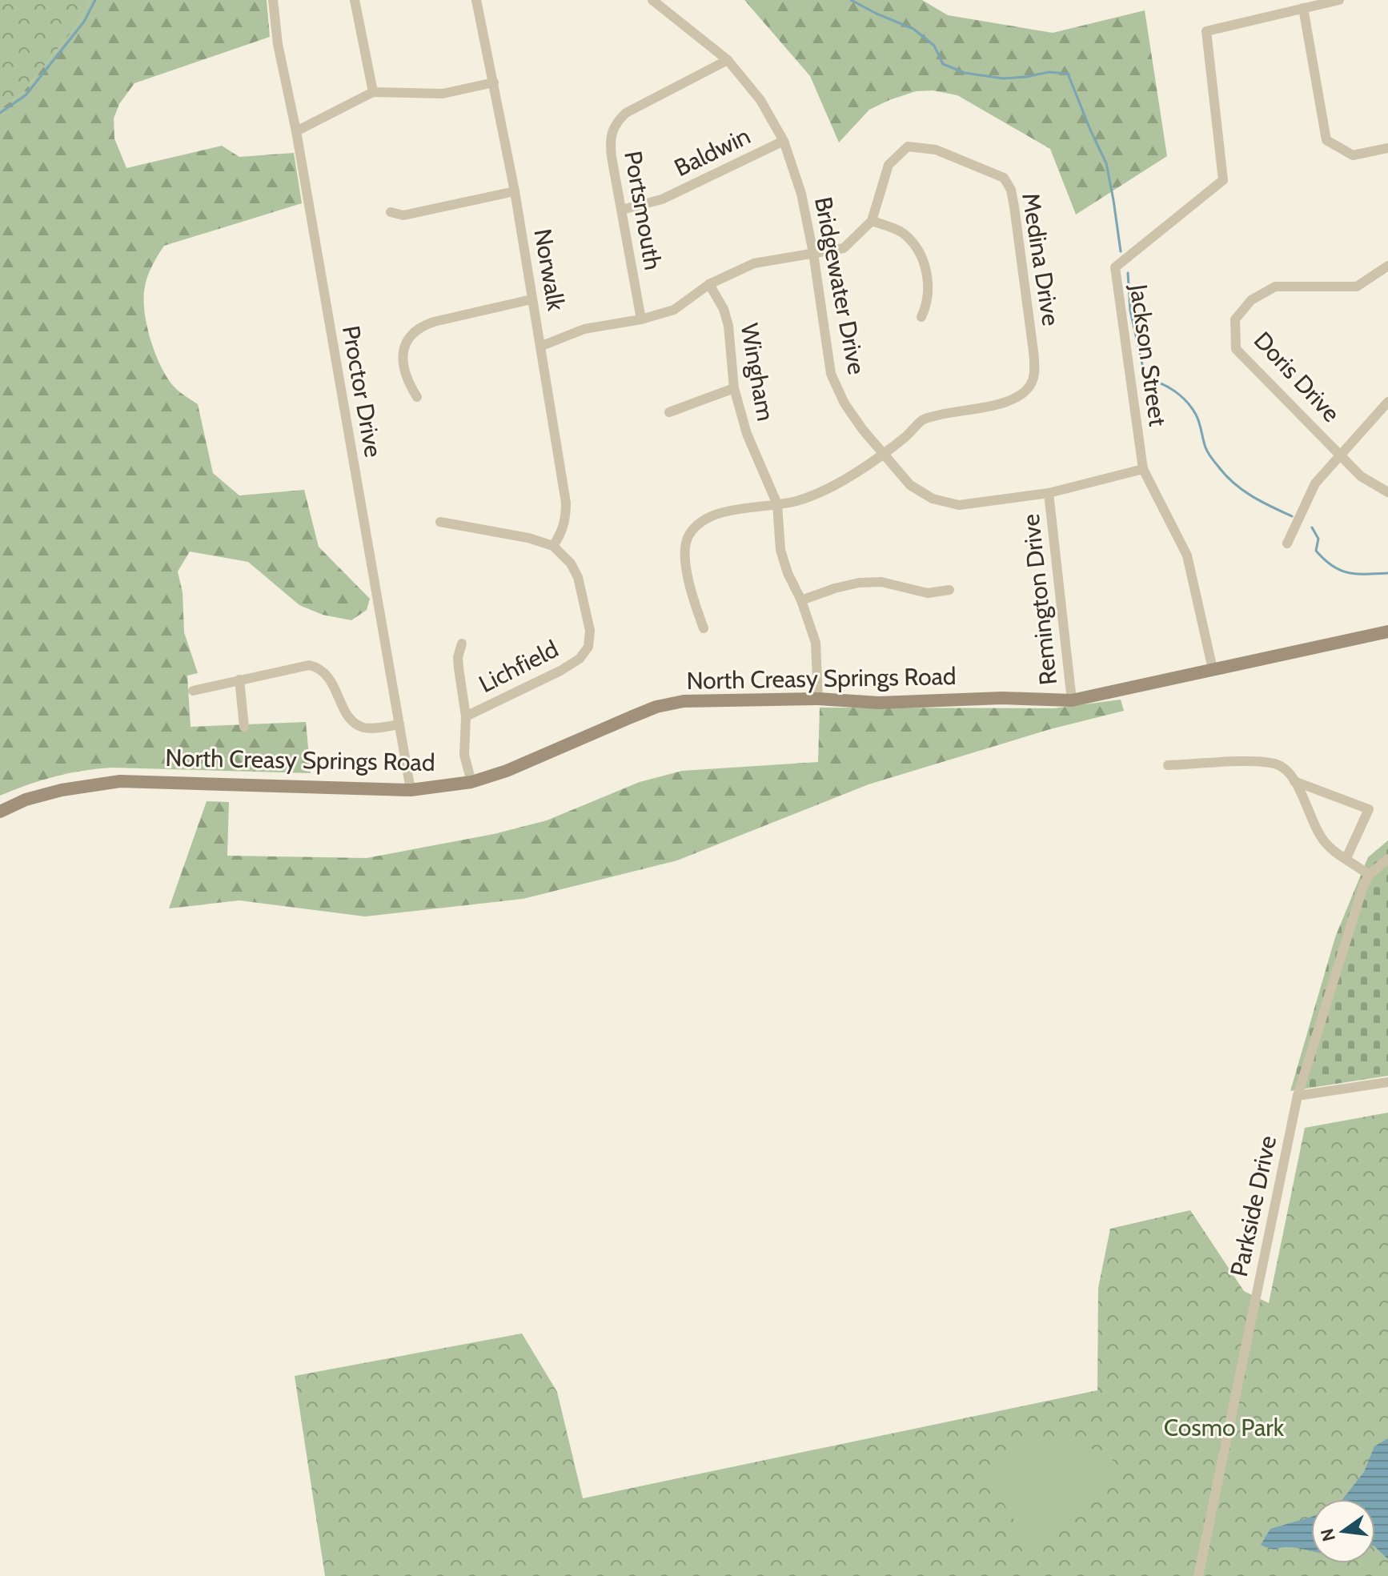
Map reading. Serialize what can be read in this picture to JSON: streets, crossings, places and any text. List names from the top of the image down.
{
  "streets": {
    "street": [
      "Baldwin",
      "Portsmouth",
      "Medina Drive",
      "Norwalk",
      "Bridgewater Drive",
      "Jackson Street",
      "Wingham",
      "Doris Drive",
      "Proctor Drive",
      "Remington Drive",
      "Lichfield",
      "North Creasy Springs Road",
      "Parkside Drive"
    ]
  },
  "crossings": [
    ["Baldwin", "Portsmouth"],
    ["Baldwin", "Bridgewater Drive"],
    ["Portsmouth", "Bridgewater Drive"],
    ["Medina Drive", "Bridgewater Drive"],
    ["Norwalk", "Lichfield"],
    ["Bridgewater Drive", "Jackson Street"],
    ["Bridgewater Drive", "Remington Drive"],
    ["Jackson Street", "North Creasy Springs Road"],
    ["Wingham", "North Creasy Springs Road"],
    ["Proctor Drive", "North Creasy Springs Road"],
    ["Remington Drive", "North Creasy Springs Road"]
  ],
  "parks": ["Cosmo Park"],
  "north": "left"
}
